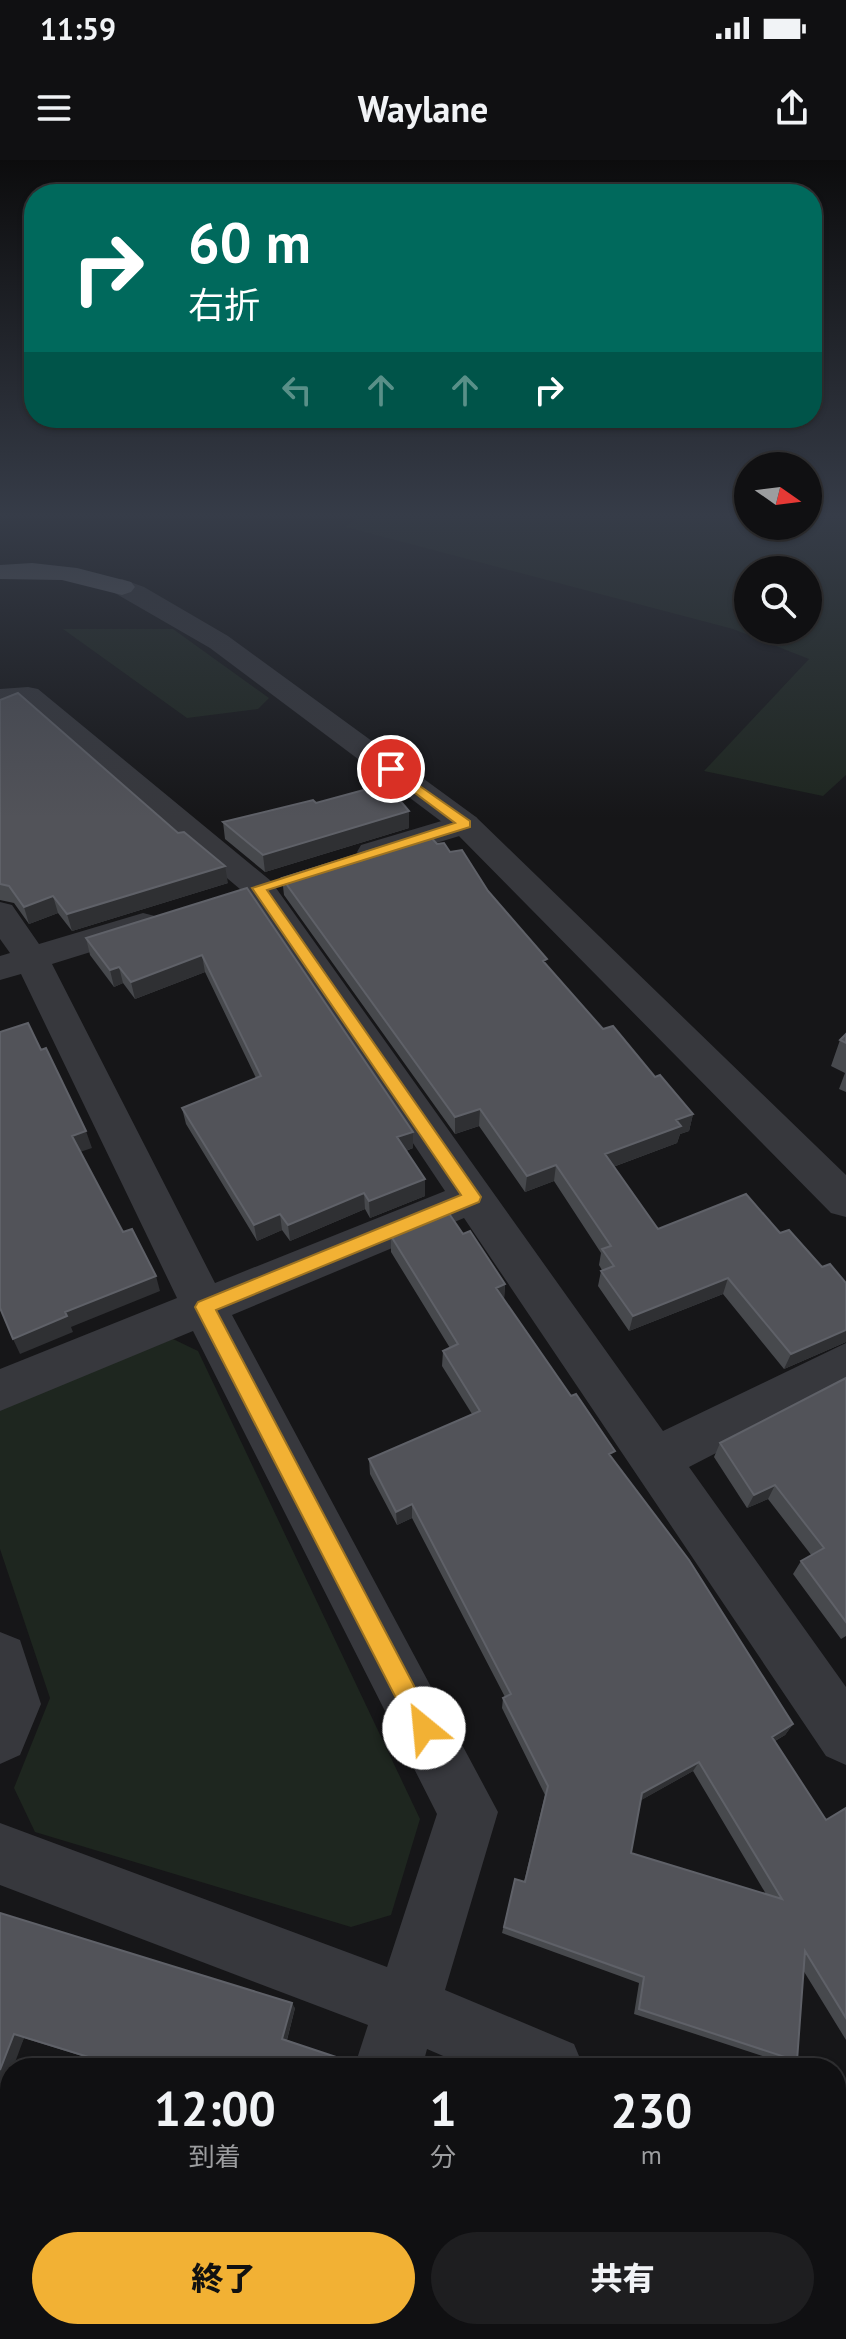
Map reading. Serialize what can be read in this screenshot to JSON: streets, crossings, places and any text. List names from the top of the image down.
{
  "north": "right",
  "page": {
    "status": "11:59",
    "header": "Waylane",
    "turn": ["60 m", "右折"],
    "eta": [
      "12:00",
      "到着",
      "1",
      "分",
      "230",
      "m"
    ],
    "buttons": ["終了", "共有"]
  }
}
